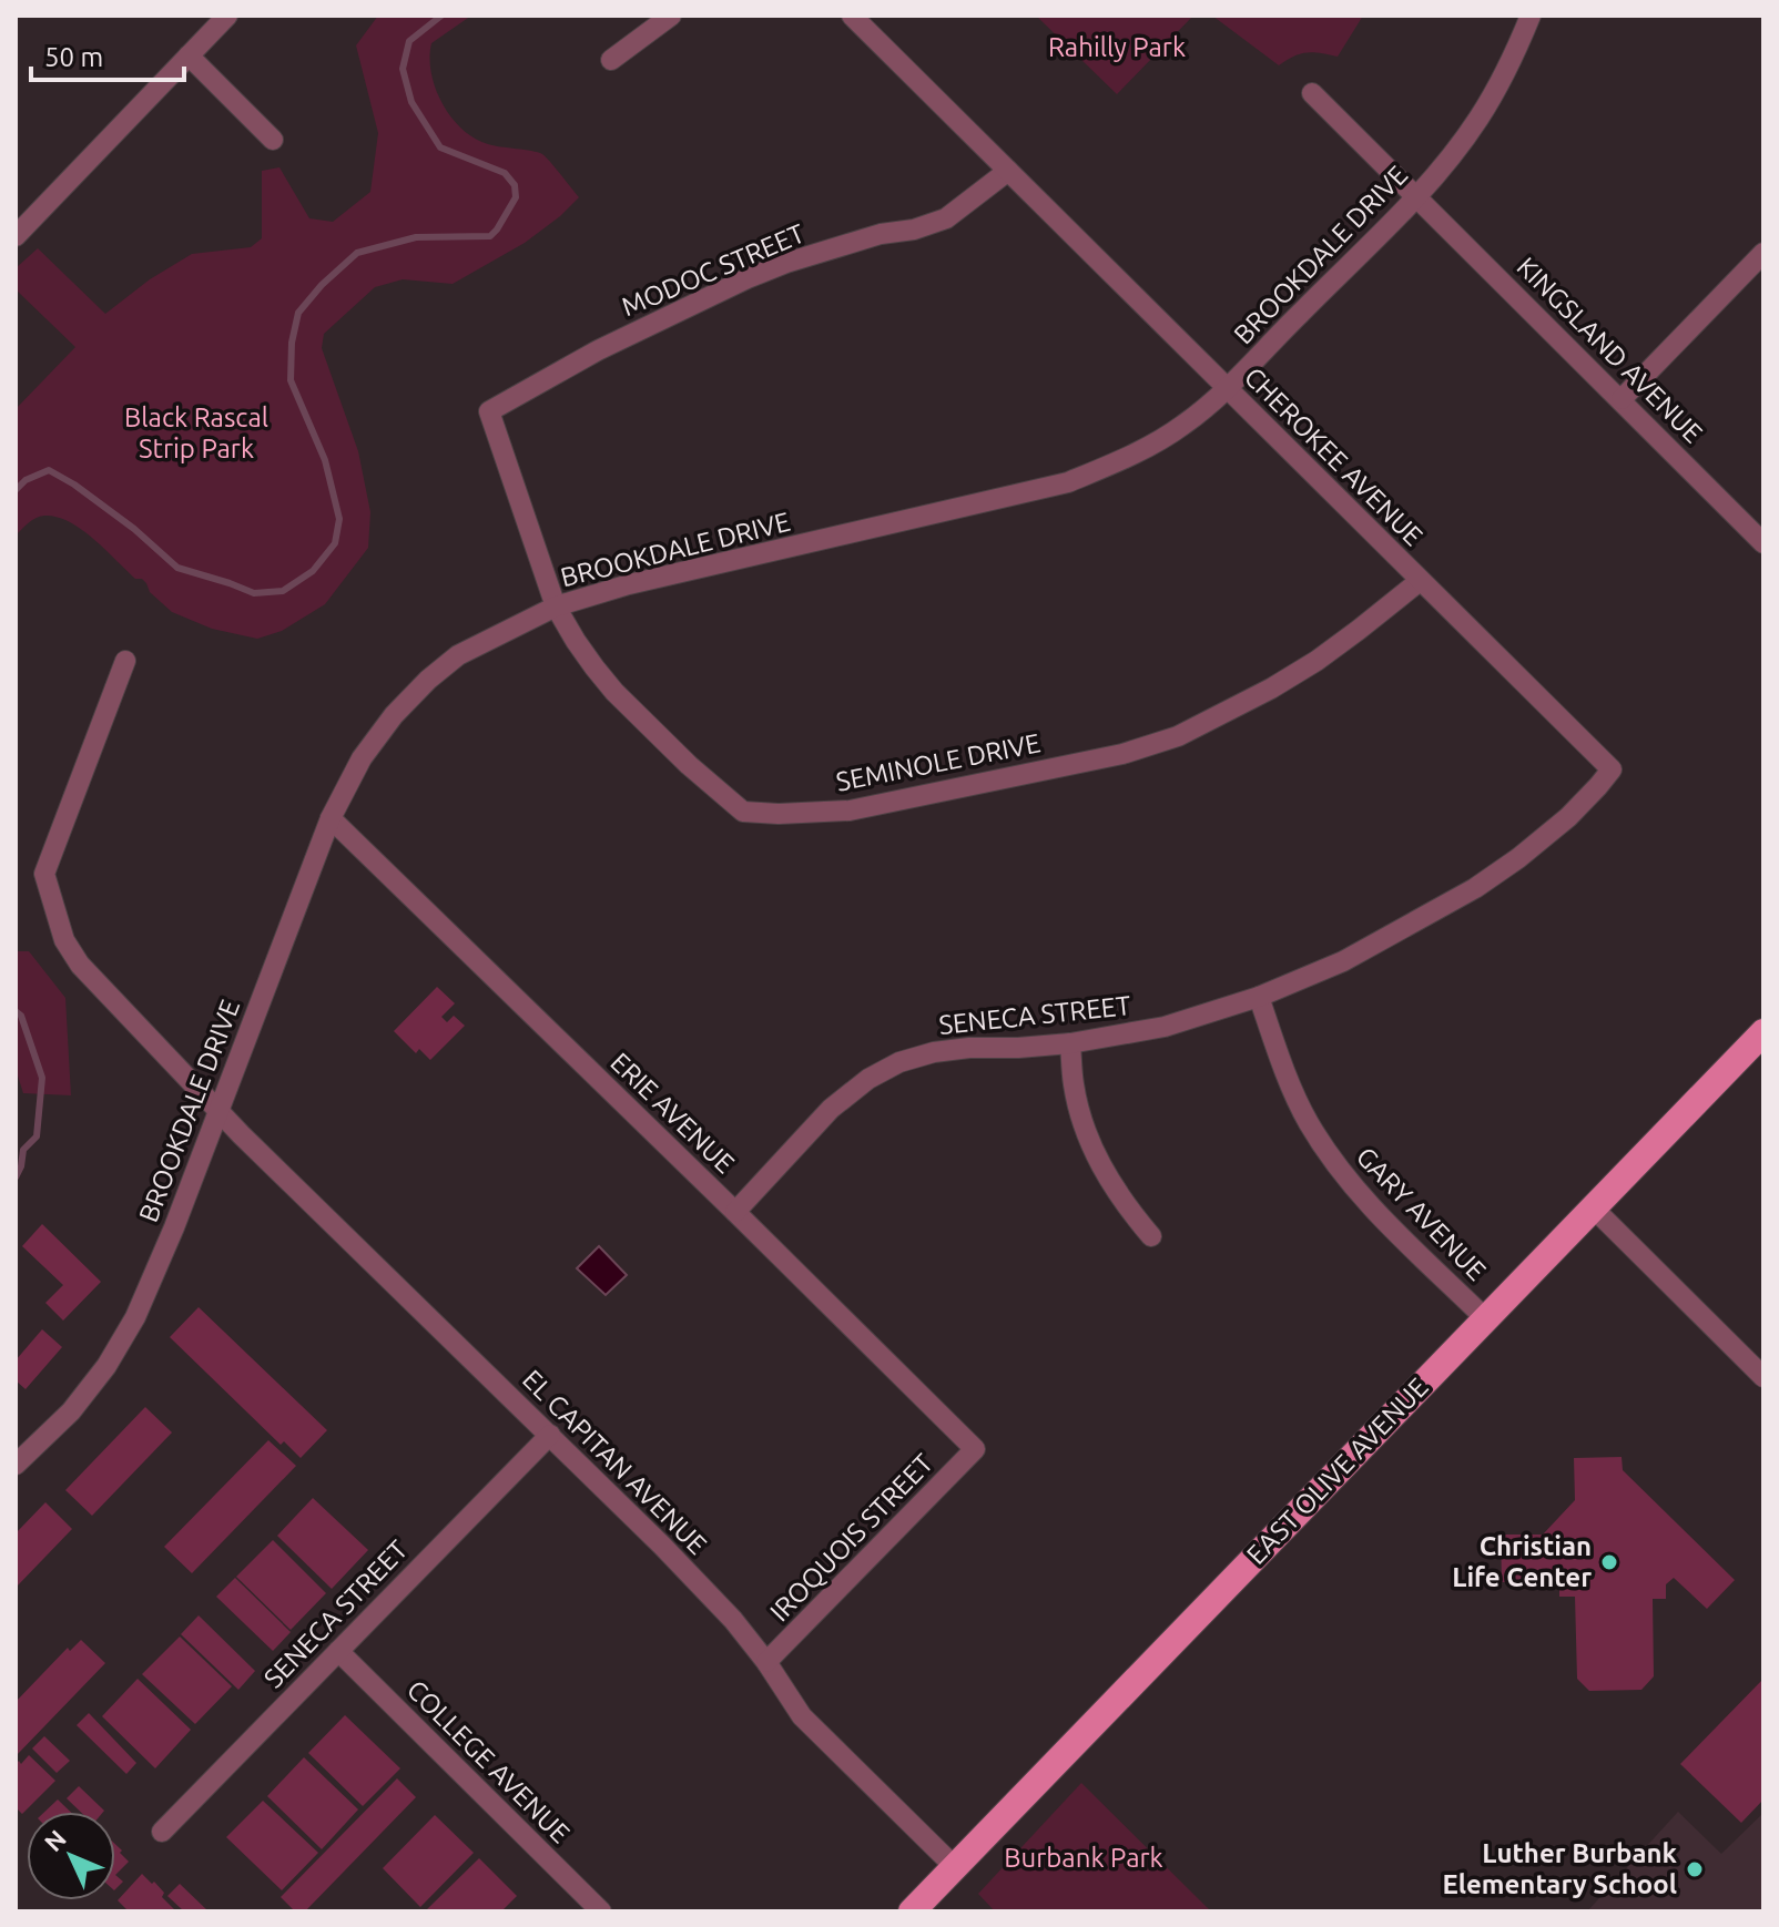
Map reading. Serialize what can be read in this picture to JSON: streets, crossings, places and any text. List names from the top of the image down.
{
  "streets": {
    "main road": ["EAST OLIVE AVENUE"],
    "street": [
      "BROOKDALE DRIVE",
      "MODOC STREET",
      "KINGSLAND AVENUE",
      "CHEROKEE AVENUE",
      "SEMINOLE DRIVE",
      "SENECA STREET",
      "ERIE AVENUE",
      "GARY AVENUE",
      "EL CAPITAN AVENUE",
      "IROQUOIS STREET",
      "COLLEGE AVENUE"
    ]
  },
  "crossings": [
    ["BROOKDALE DRIVE", "KINGSLAND AVENUE"],
    ["BROOKDALE DRIVE", "CHEROKEE AVENUE"],
    ["BROOKDALE DRIVE", "SEMINOLE DRIVE"],
    ["BROOKDALE DRIVE", "ERIE AVENUE"],
    ["BROOKDALE DRIVE", "EL CAPITAN AVENUE"],
    ["MODOC STREET", "CHEROKEE AVENUE"],
    ["MODOC STREET", "SEMINOLE DRIVE"],
    ["CHEROKEE AVENUE", "SEMINOLE DRIVE"],
    ["CHEROKEE AVENUE", "SENECA STREET"],
    ["SENECA STREET", "ERIE AVENUE"],
    ["SENECA STREET", "GARY AVENUE"],
    ["SENECA STREET", "EL CAPITAN AVENUE"],
    ["SENECA STREET", "COLLEGE AVENUE"],
    ["ERIE AVENUE", "IROQUOIS STREET"],
    ["GARY AVENUE", "EAST OLIVE AVENUE"],
    ["EL CAPITAN AVENUE", "EAST OLIVE AVENUE"],
    ["EL CAPITAN AVENUE", "IROQUOIS STREET"]
  ],
  "parks": ["Rahilly Park", "Black Rascal Strip Park", "Burbank Park"],
  "places": ["Christian Life Center", "Luther Burbank Elementary School"],
  "scale_bar": "50 m",
  "north": "top left"
}
